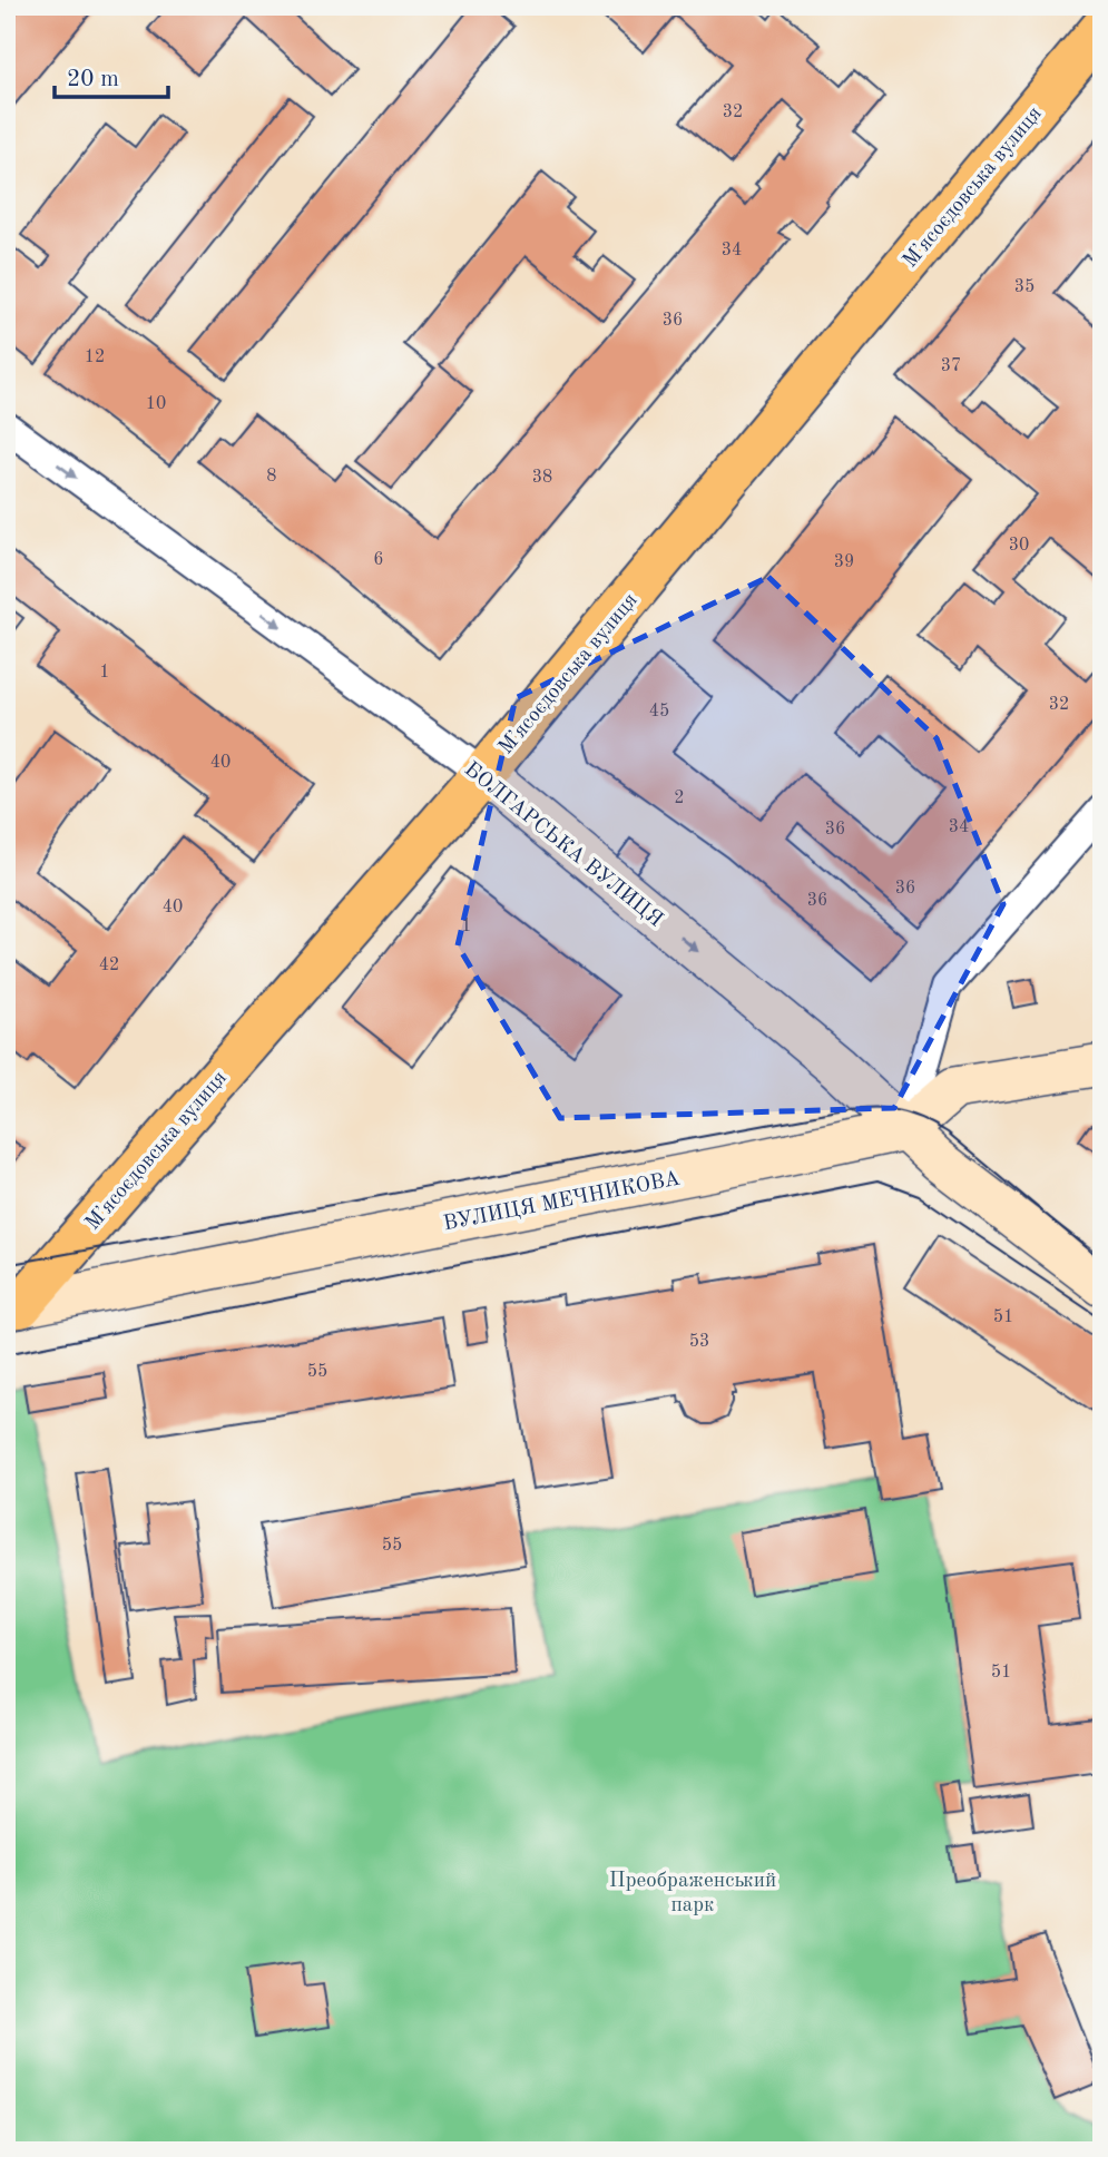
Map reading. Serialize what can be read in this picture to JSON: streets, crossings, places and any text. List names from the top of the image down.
{
  "streets": {
    "main road": ["Мʼясоєдовська вулиця", "БОЛГАРСЬКА ВУЛИЦЯ", "ВУЛИЦЯ МЕЧНИКОВА"]
  },
  "crossings": [
    ["Мʼясоєдовська вулиця", "БОЛГАРСЬКА ВУЛИЦЯ"],
    ["Мʼясоєдовська вулиця", "ВУЛИЦЯ МЕЧНИКОВА"],
    ["БОЛГАРСЬКА ВУЛИЦЯ", "ВУЛИЦЯ МЕЧНИКОВА"]
  ],
  "one_way": ["БОЛГАРСЬКА ВУЛИЦЯ"],
  "parks": ["Преображенський парк"],
  "house_numbers": [
    "32",
    "34",
    "35",
    "36",
    "12",
    "37",
    "10",
    "8",
    "38",
    "30",
    "6",
    "39",
    "1",
    "32",
    "45",
    "40",
    "2",
    "34",
    "36",
    "36",
    "36",
    "40",
    "1",
    "42",
    "51",
    "53",
    "55",
    "55",
    "51"
  ],
  "scale_bar": "20 m"
}
